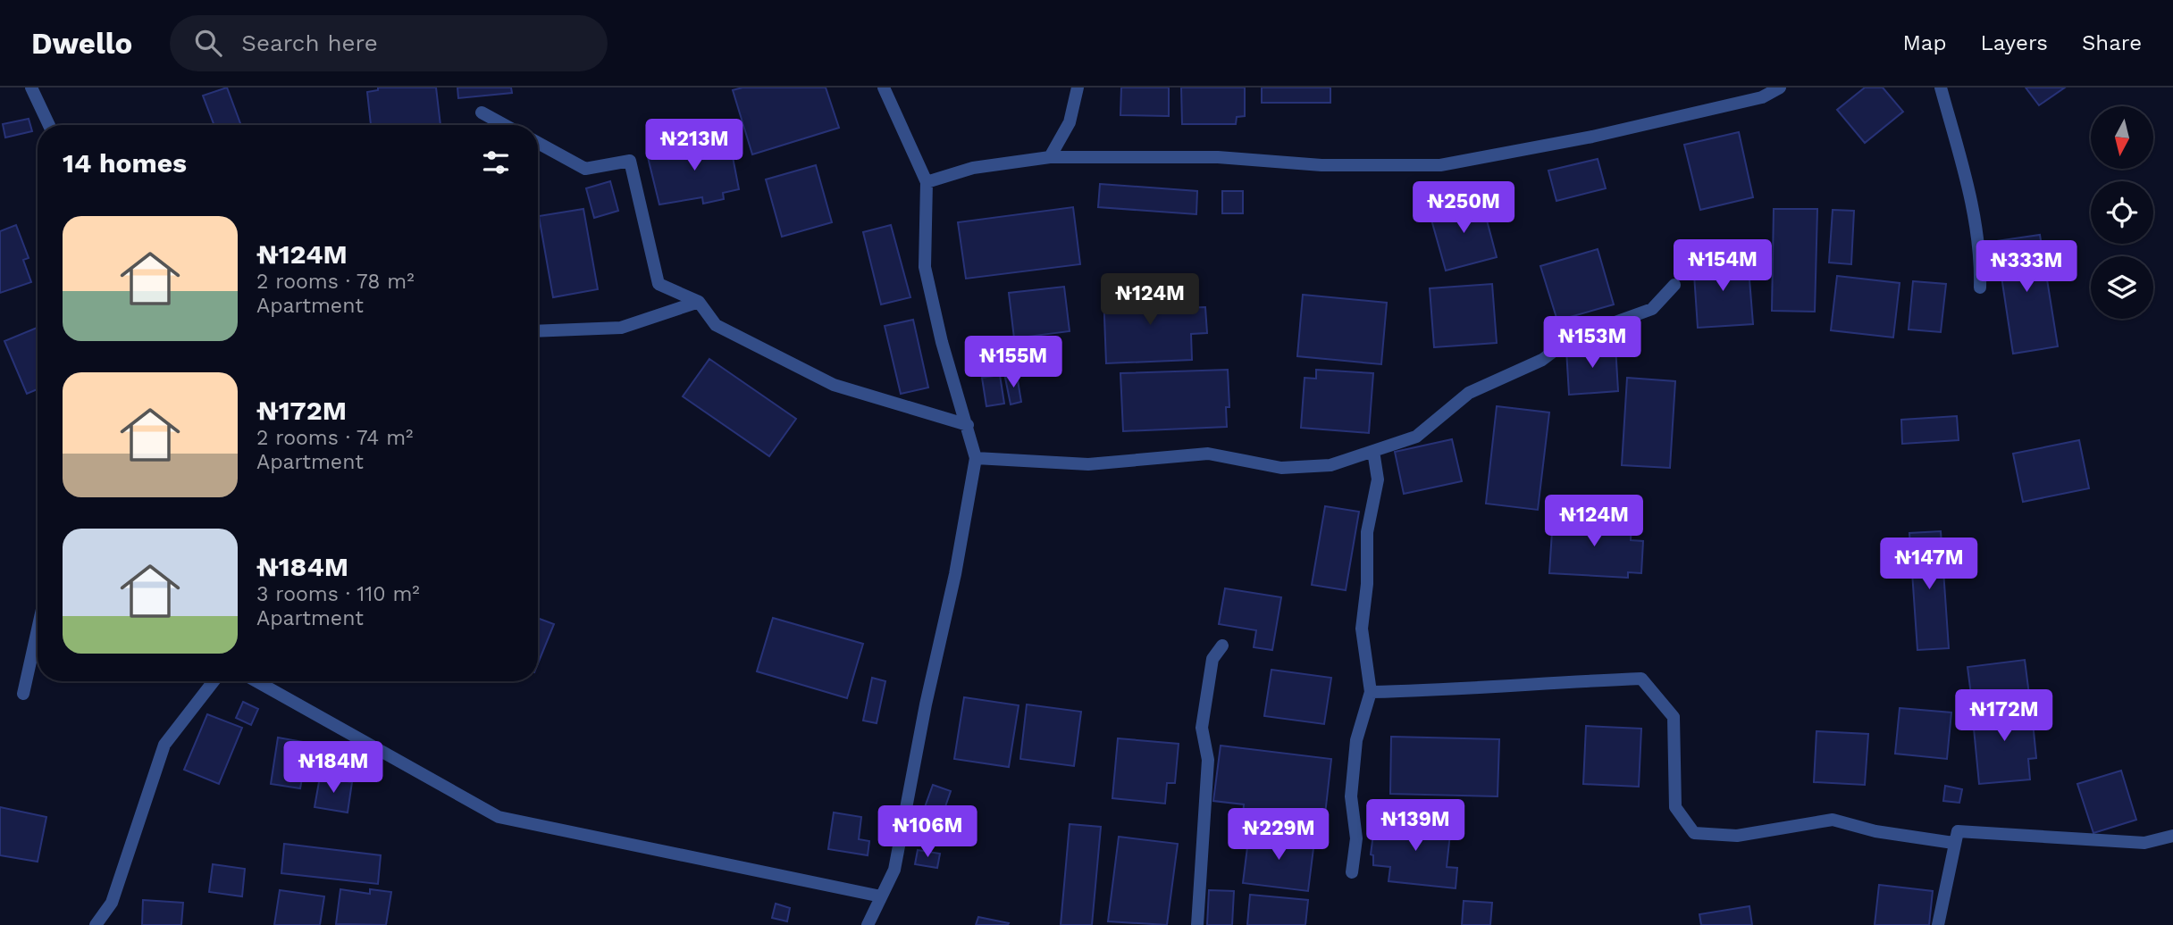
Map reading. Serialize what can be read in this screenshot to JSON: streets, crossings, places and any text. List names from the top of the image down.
{
  "north": "bottom",
  "page": {
    "header": "Dwello",
    "search": "Search here",
    "nav": ["Map", "Layers", "Share"],
    "price": [
      "₦213M",
      "₦250M",
      "₦154M",
      "₦333M",
      "₦124M",
      "₦153M",
      "₦155M",
      "₦124M",
      "₦147M",
      "₦172M",
      "₦184M",
      "₦139M",
      "₦106M",
      "₦229M"
    ],
    "heading": "14 homes",
    "list": [
      {
        "name": "₦124M",
        "note": "2 rooms · 78 m² · Apartment"
      },
      {
        "name": "₦172M",
        "note": "2 rooms · 74 m² · Apartment"
      },
      {
        "name": "₦184M",
        "note": "3 rooms · 110 m² · Apartment"
      }
    ]
  }
}
